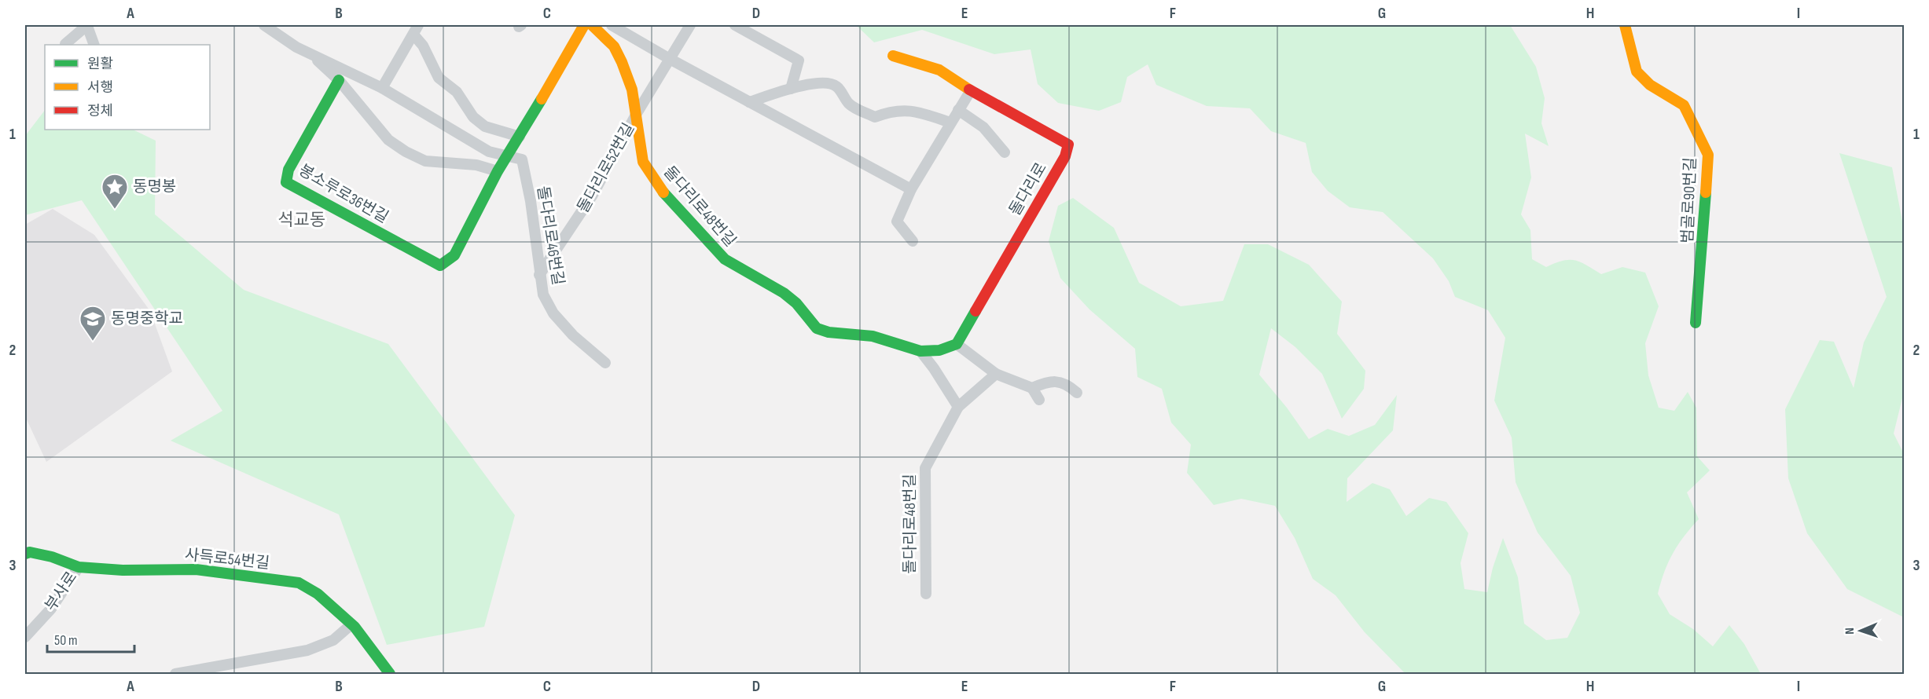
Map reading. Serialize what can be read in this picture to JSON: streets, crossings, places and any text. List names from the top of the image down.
{
  "streets": {
    "street": [
      "돌다리로52번길",
      "돌다리로",
      "봉소루로36번길",
      "범골로90번길",
      "돌다리로48번길",
      "돌다리로46번길",
      "사득로54번길",
      "부사로"
    ]
  },
  "crossings": [
    ["돌다리로52번길", "돌다리로48번길"],
    ["돌다리로52번길", "돌다리로46번길"],
    ["돌다리로", "돌다리로48번길"],
    ["사득로54번길", "부사로"]
  ],
  "districts": ["석교동"],
  "places": {
    "place": ["동명봉"],
    "school or university": ["동명중학교"]
  },
  "legend": ["원활", "서행", "정체"],
  "scale_bar": "50 m",
  "north": "left",
  "grid": {
    "columns": [
      "A",
      "B",
      "C",
      "D",
      "E",
      "F",
      "G",
      "H",
      "I"
    ],
    "rows": ["1", "2", "3"]
  }
}
